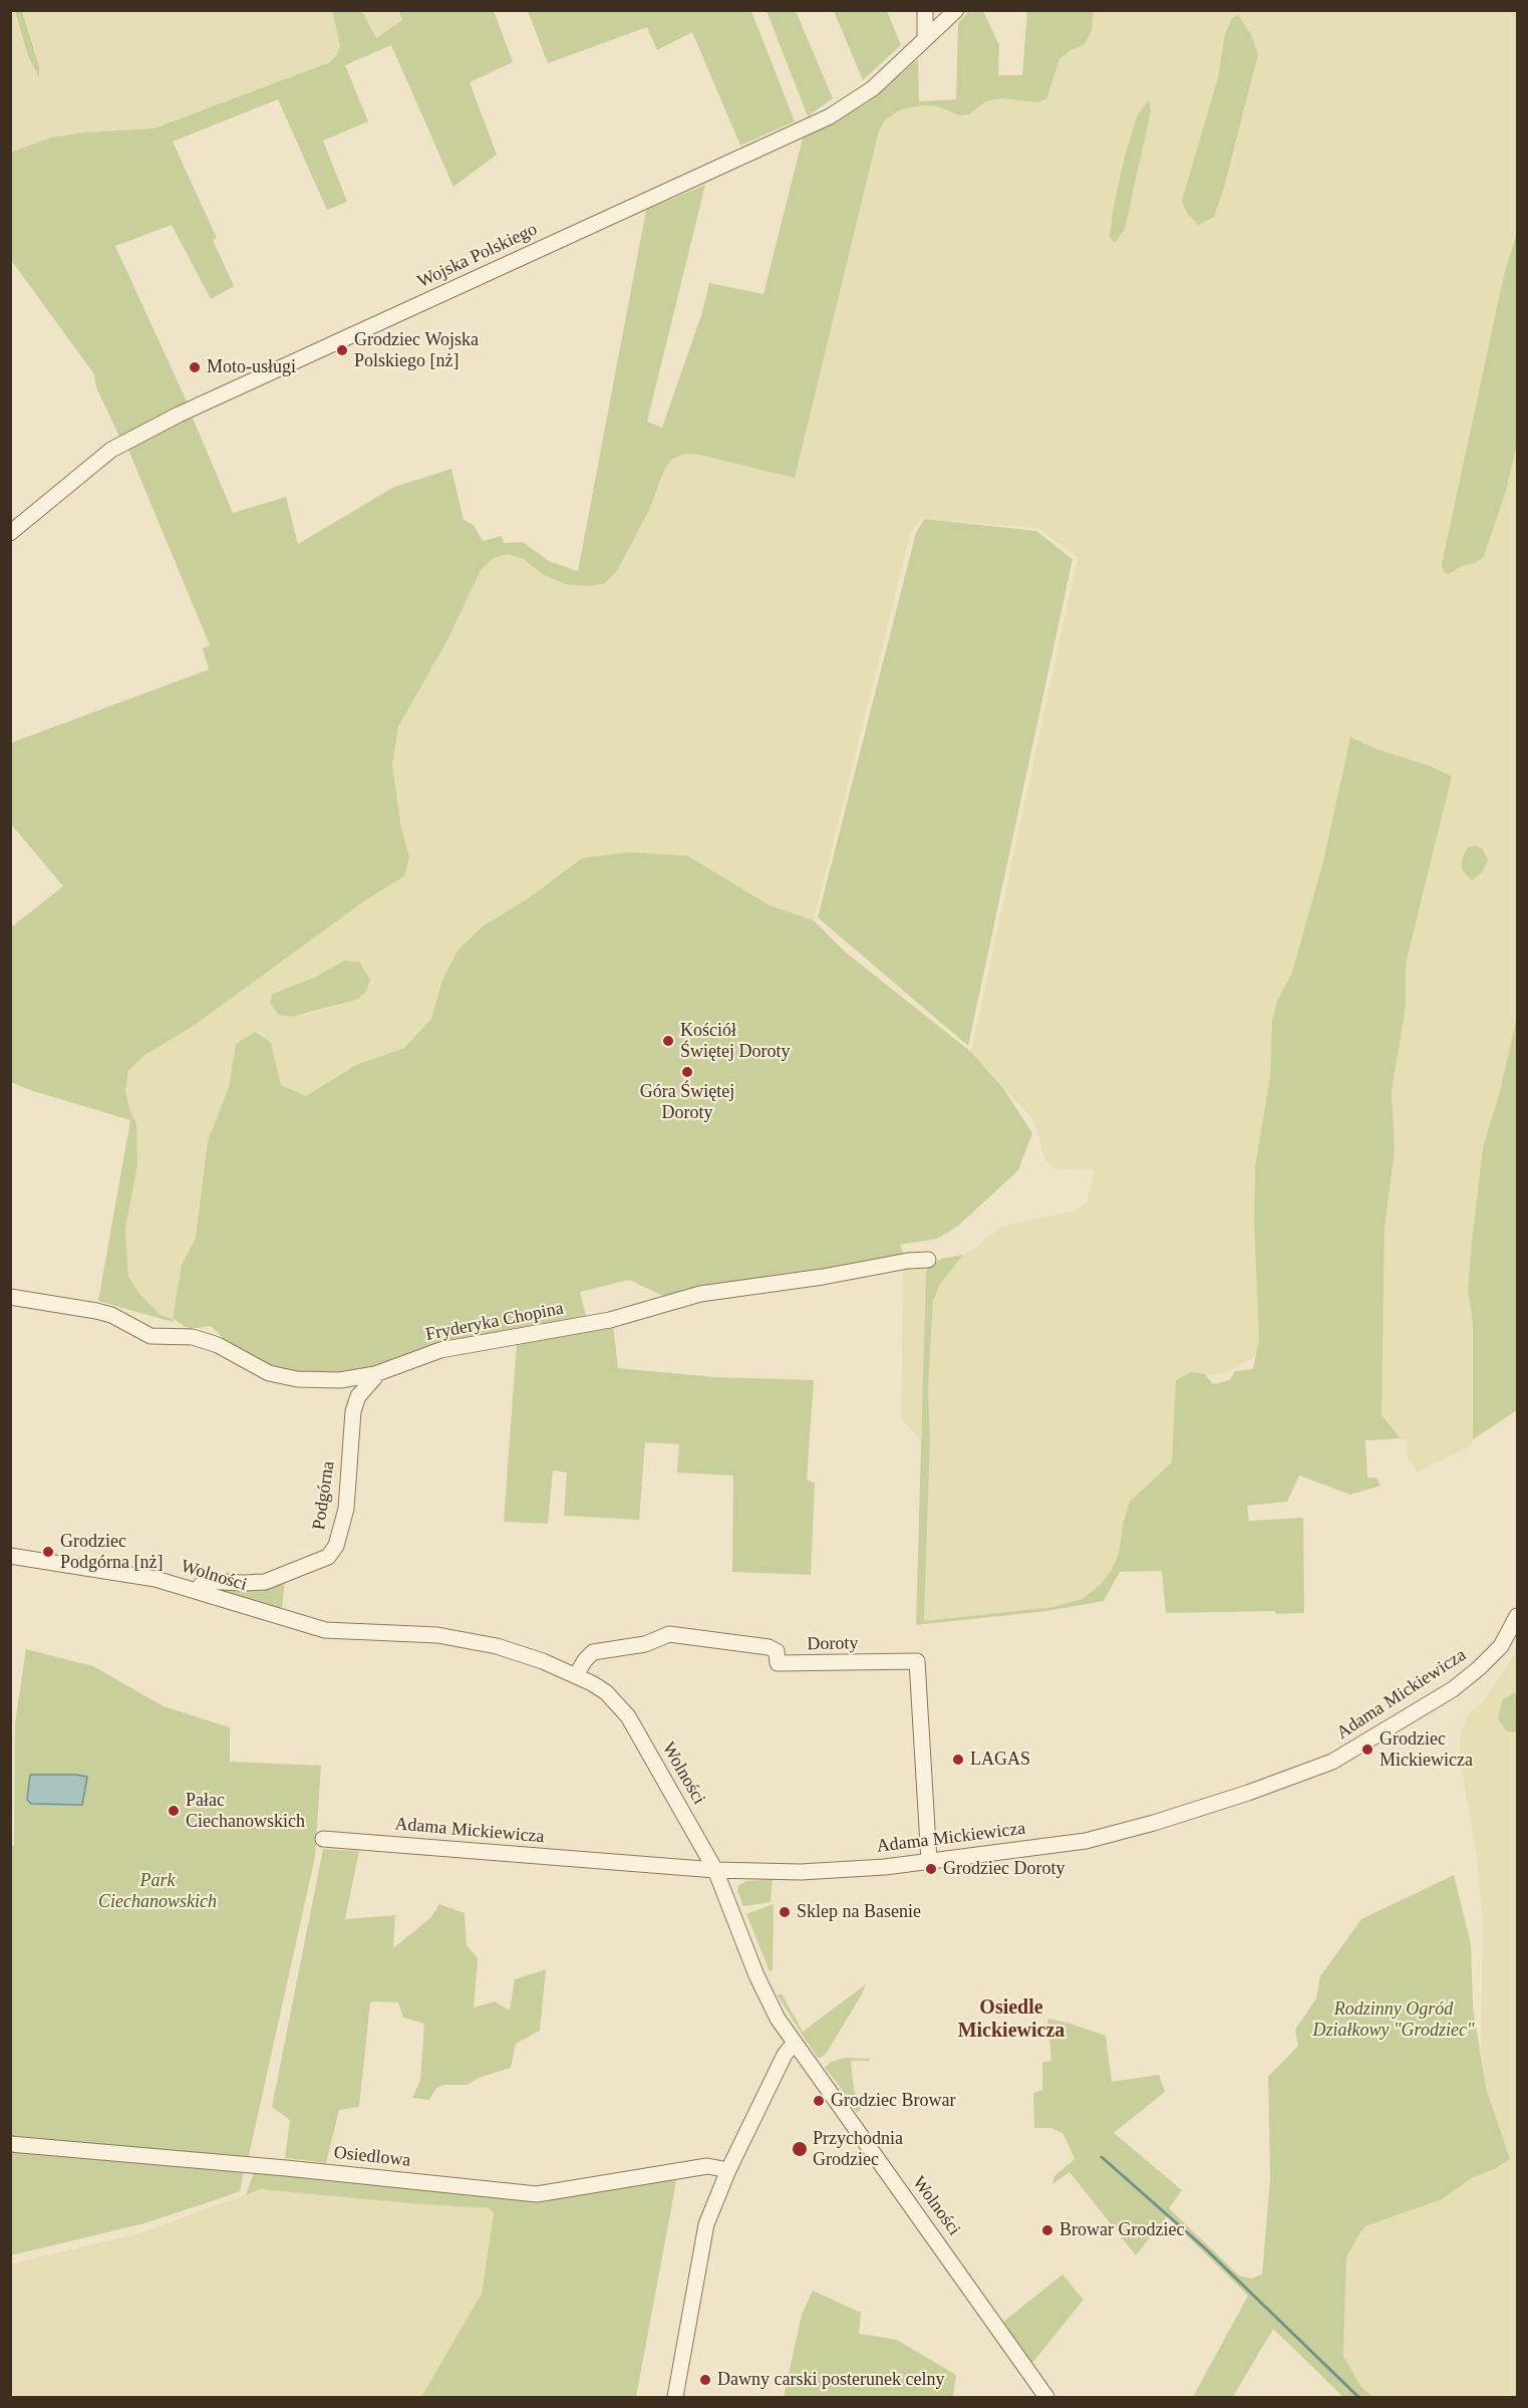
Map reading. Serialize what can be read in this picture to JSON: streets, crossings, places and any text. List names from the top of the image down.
{
  "streets": {
    "street": [
      "Wojska Polskiego",
      "Fryderyka Chopina",
      "Podgórna",
      "Wolności",
      "Doroty",
      "Adama Mickiewicza",
      "Osiedlowa"
    ]
  },
  "crossings": [
    ["Fryderyka Chopina", "Podgórna"],
    ["Podgórna", "Wolności"],
    ["Wolności", "Doroty"],
    ["Wolności", "Adama Mickiewicza"],
    ["Doroty", "Adama Mickiewicza"]
  ],
  "districts": ["Osiedle Mickiewicza"],
  "parks": ["Park Ciechanowskich", "Rodzinny Ogród Działkowy \"Grodziec\""],
  "places": [
    "Grodziec Wojska Polskiego [nż]",
    "Moto-usługi",
    "Kościół Świętej Doroty",
    "Góra Świętej Doroty",
    "Grodziec Podgórna [nż]",
    "Grodziec Mickiewicza",
    "LAGAS",
    "Pałac Ciechanowskich",
    "Grodziec Doroty",
    "Sklep na Basenie",
    "Grodziec Browar",
    "Przychodnia Grodziec",
    "Browar Grodziec",
    "Dawny carski posterunek celny"
  ]
}
